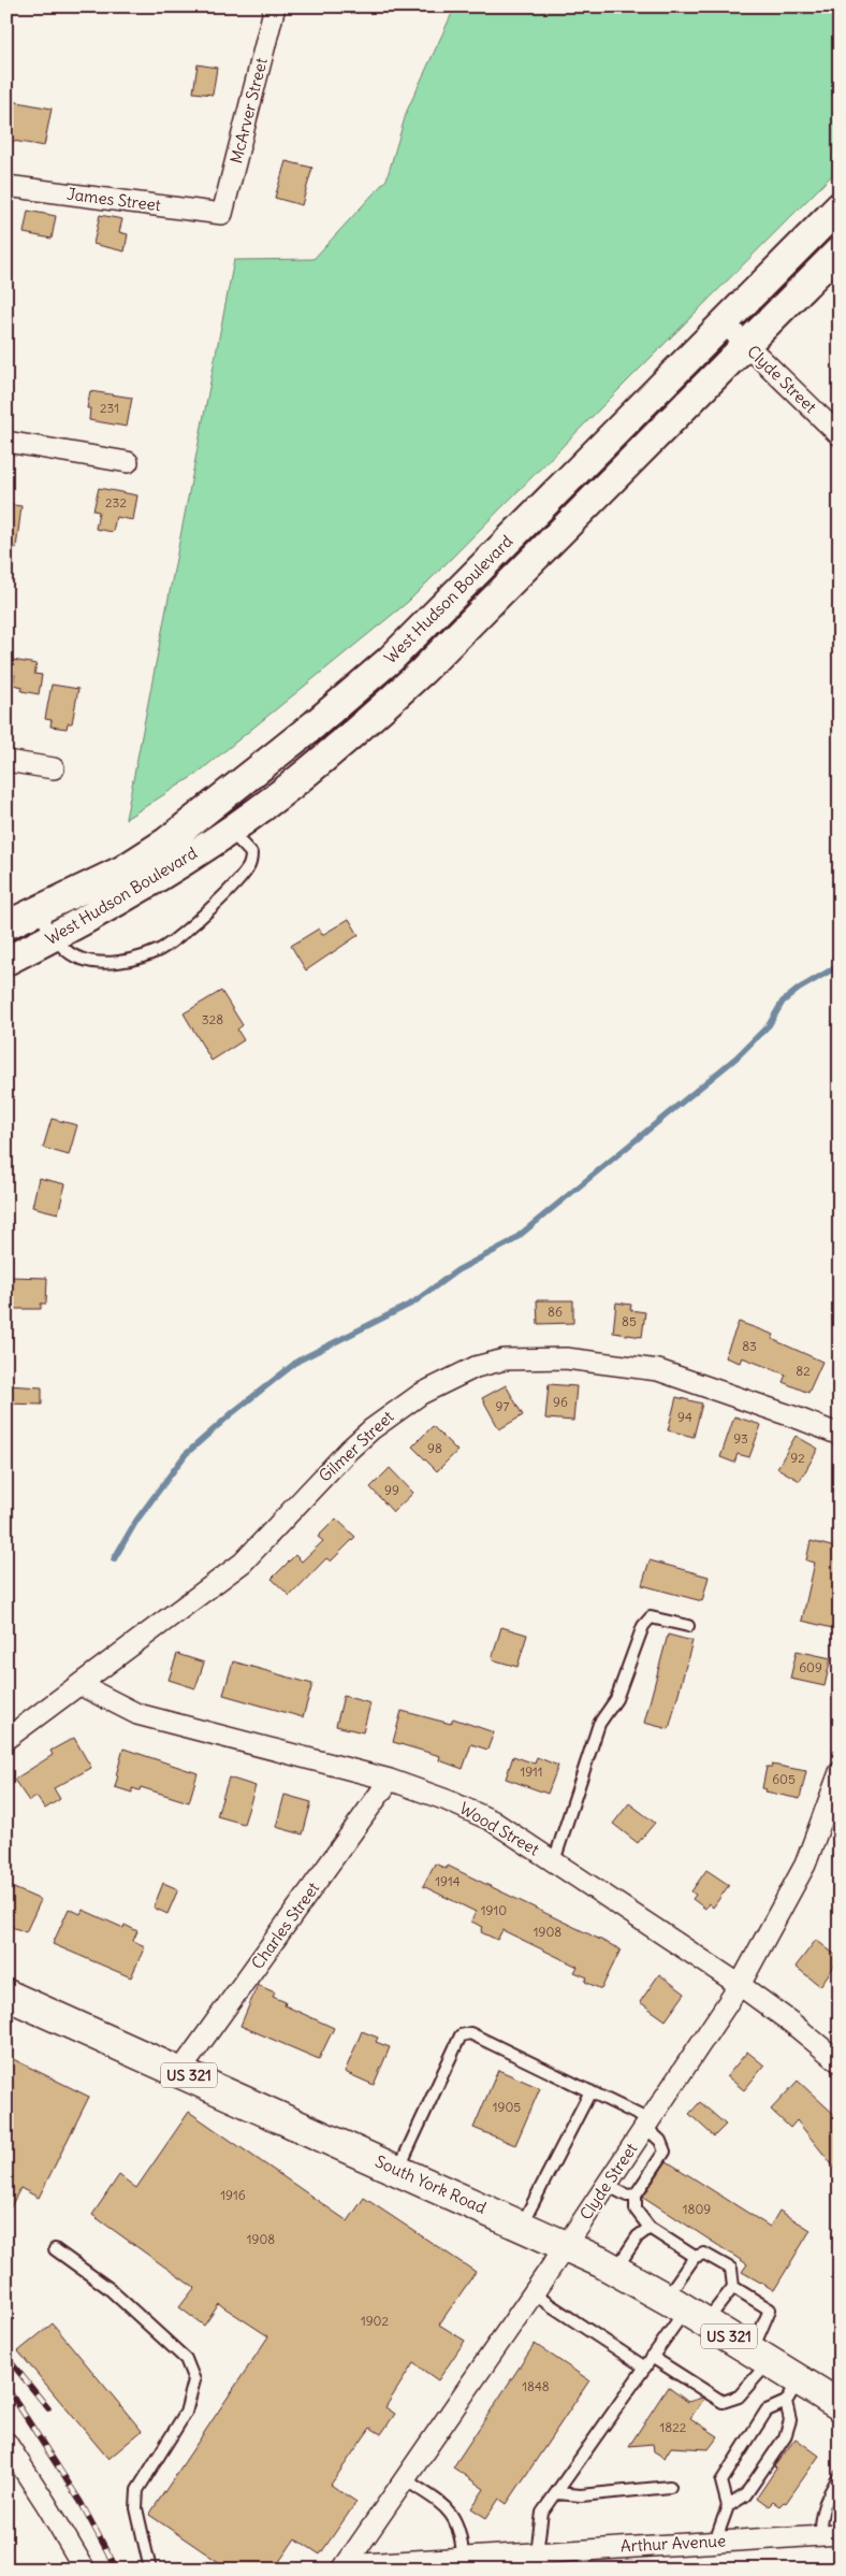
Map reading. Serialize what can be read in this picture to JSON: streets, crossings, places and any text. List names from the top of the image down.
{
  "streets": {
    "main road": ["West Hudson Boulevard", "US 321", "South York Road"],
    "street": [
      "McArver Street",
      "James Street",
      "Clyde Street",
      "Gilmer Street",
      "Wood Street",
      "Charles Street",
      "Arthur Avenue"
    ]
  },
  "crossings": [
    ["McArver Street", "James Street"],
    ["Clyde Street", "West Hudson Boulevard"],
    ["Clyde Street", "Wood Street"],
    ["Clyde Street", "South York Road"],
    ["Clyde Street", "Arthur Avenue"],
    ["Gilmer Street", "Wood Street"],
    ["Wood Street", "Charles Street"],
    ["Charles Street", "South York Road"]
  ],
  "house_numbers": [
    "231",
    "232",
    "328",
    "86",
    "85",
    "83",
    "82",
    "96",
    "97",
    "94",
    "93",
    "98",
    "92",
    "99",
    "609",
    "1911",
    "605",
    "1914",
    "1910",
    "1908",
    "1905",
    "1916",
    "1809",
    "1908",
    "1902",
    "1848",
    "1822"
  ]
}
